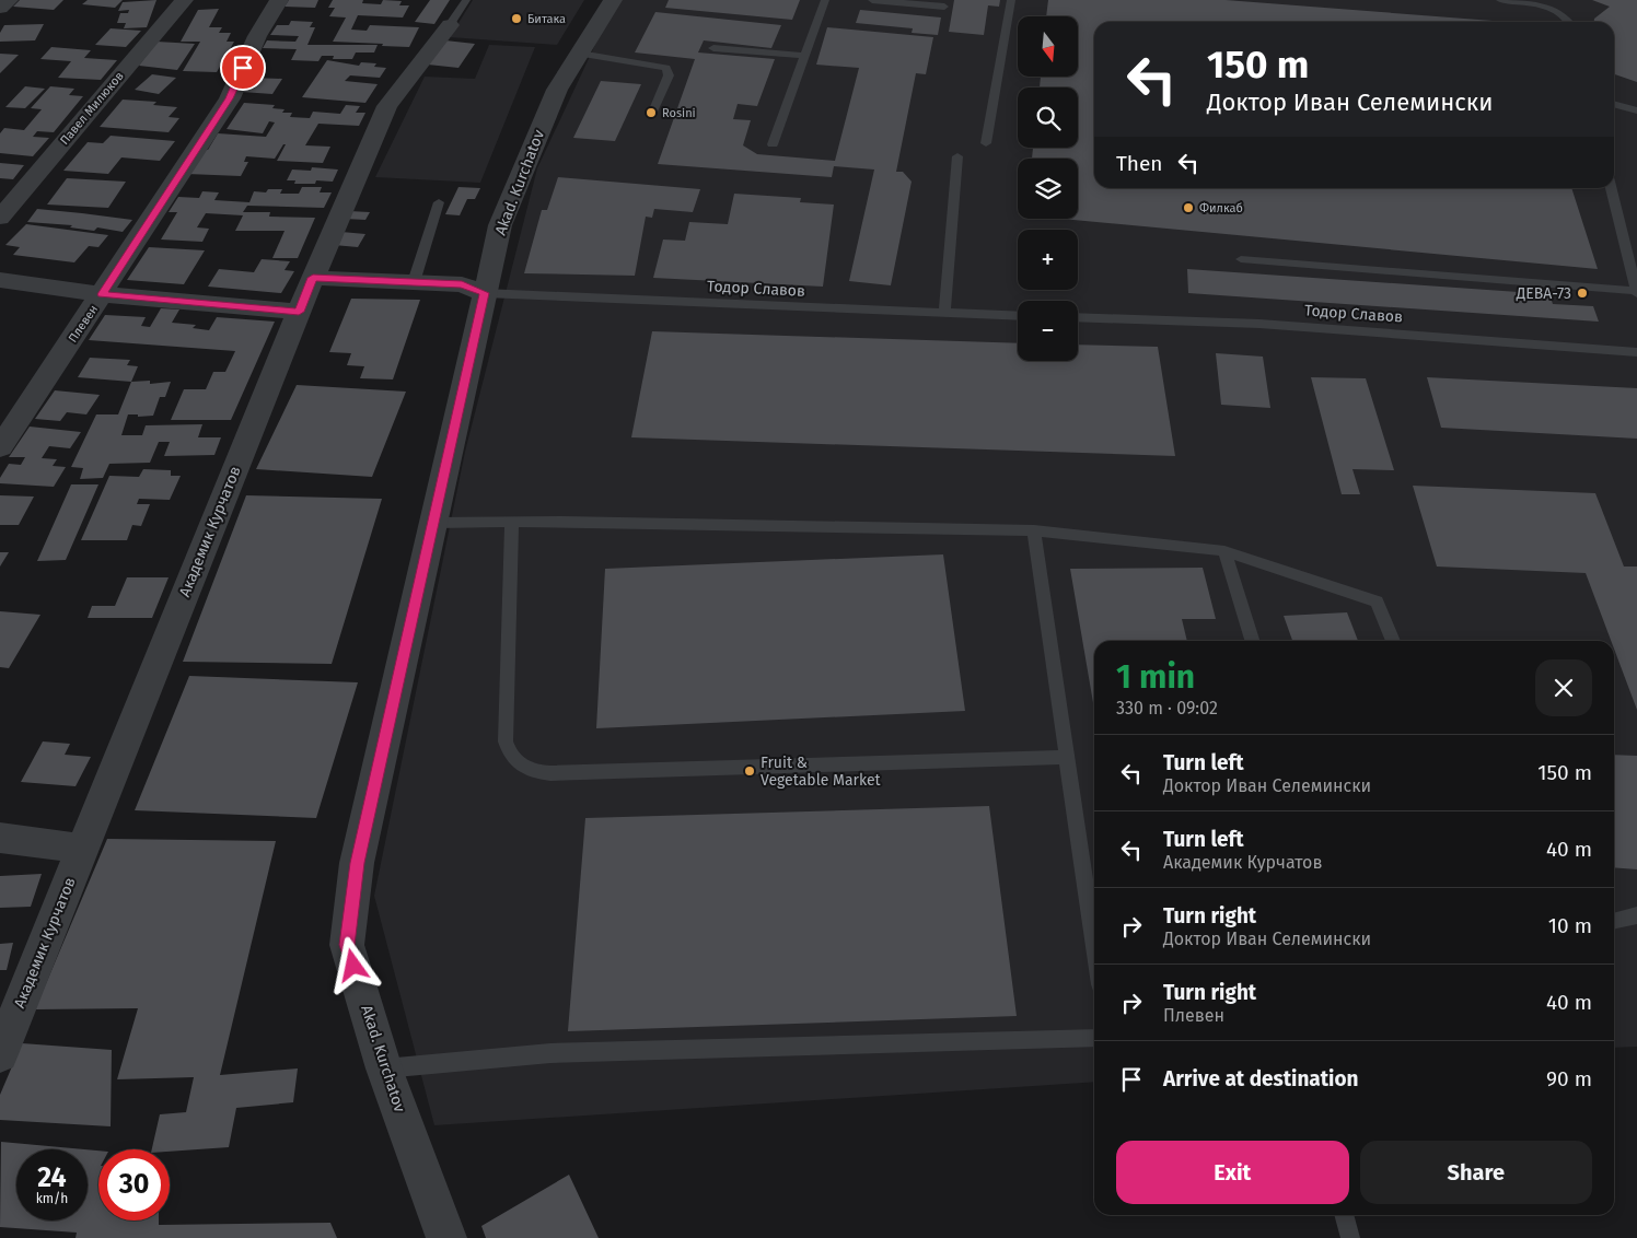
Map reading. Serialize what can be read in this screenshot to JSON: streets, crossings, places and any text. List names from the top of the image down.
{
  "streets": {
    "street": [
      "Павел Милюков",
      "Akad. Kurchatov",
      "Плевен",
      "Академик Курчатов"
    ],
    "lane": ["Тодор Славов"]
  },
  "crossings": [
    ["Akad. Kurchatov", "Тодор Славов"]
  ],
  "places": [
    "Битака",
    "Rosini",
    "Филкаб",
    "ДЕВА-73",
    "Fruit & Vegetable Market"
  ],
  "north": "bottom",
  "page": {
    "map_buttons": ["+", "−"],
    "turn": ["150 m", "Доктор Иван Селемински"],
    "then": "Then",
    "heading": ["1 min", "330 m · 09:02"],
    "list": [
      {
        "name": "Turn left",
        "note": "Доктор Иван Селемински",
        "value": "150 m"
      },
      {
        "name": "Turn left",
        "note": "Академик Курчатов",
        "value": "40 m"
      },
      {
        "name": "Turn right",
        "note": "Доктор Иван Селемински",
        "value": "10 m"
      },
      {
        "name": "Turn right",
        "note": "Плевен",
        "value": "40 m"
      },
      {
        "name": "Arrive at destination",
        "value": "90 m"
      }
    ],
    "buttons": ["Exit", "Share"],
    "speed": "24 km/h",
    "limit": "30"
  }
}
